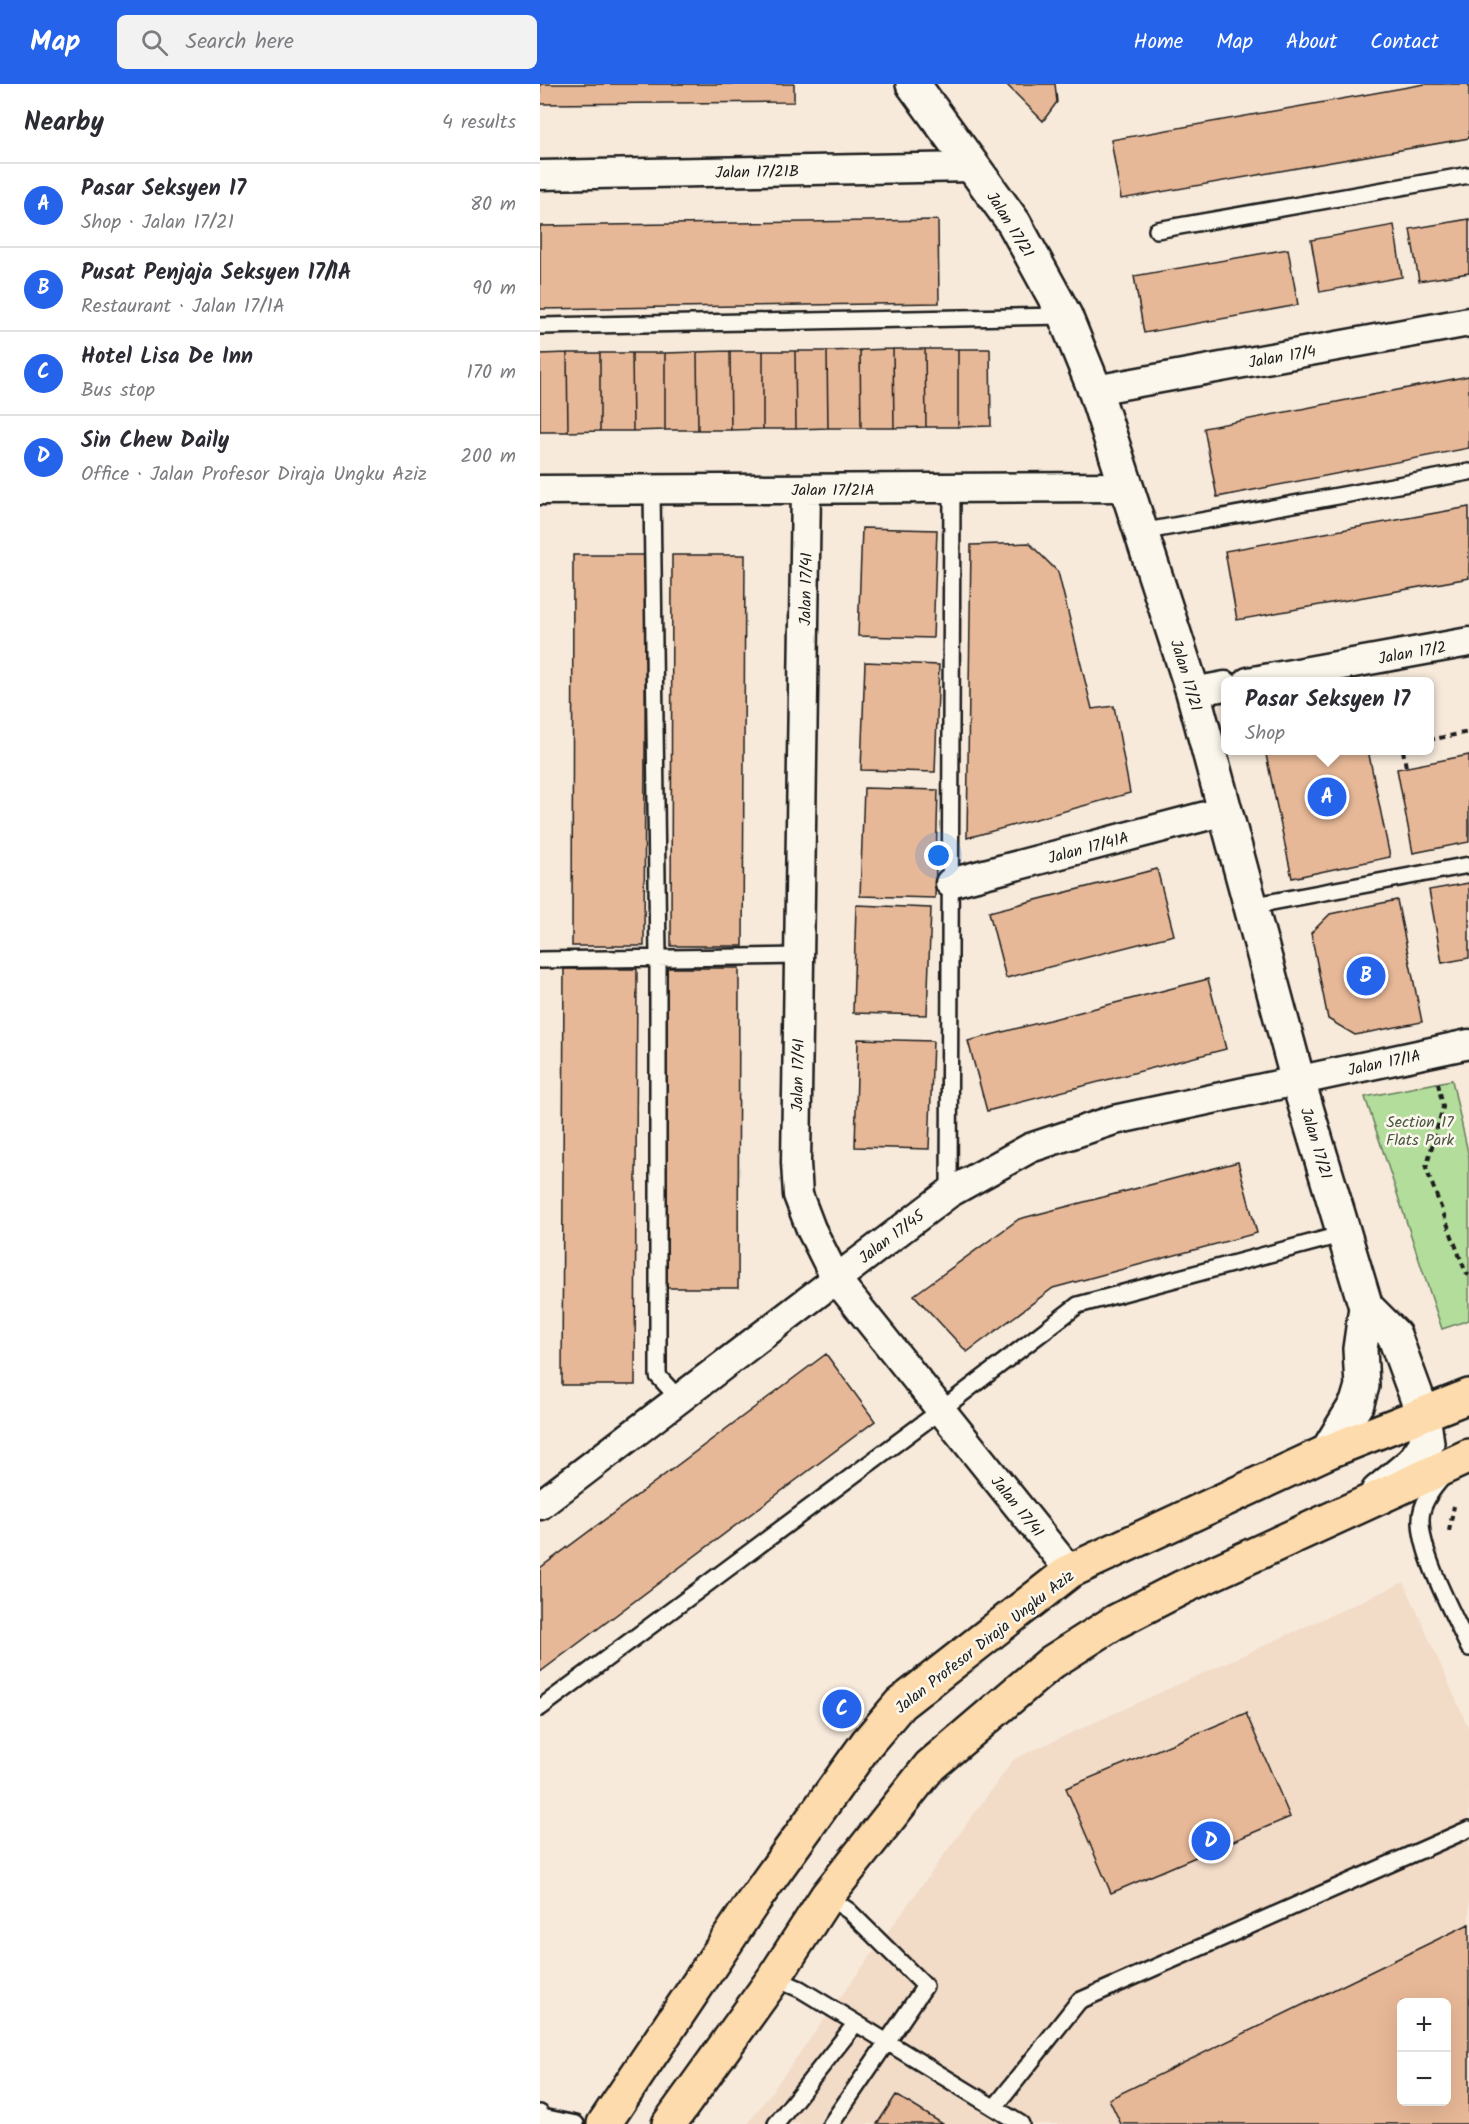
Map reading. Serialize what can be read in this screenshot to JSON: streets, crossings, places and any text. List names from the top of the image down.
{
  "streets": {
    "main road": ["Jalan Profesor Diraja Ungku Aziz"],
    "street": [
      "Jalan 17/21B",
      "Jalan 17/21",
      "Jalan 17/4",
      "Jalan 17/21A",
      "Jalan 17/41",
      "Jalan 17/2",
      "Jalan 17/41A",
      "Jalan 17/1A",
      "Jalan 17/45"
    ]
  },
  "crossings": [
    ["Jalan 17/21B", "Jalan 17/21"],
    ["Jalan 17/21", "Jalan 17/4"],
    ["Jalan 17/21", "Jalan 17/21A"],
    ["Jalan 17/21", "Jalan 17/41A"],
    ["Jalan 17/21", "Jalan 17/1A"],
    ["Jalan 17/21", "Jalan 17/45"],
    ["Jalan 17/21", "Jalan Profesor Diraja Ungku Aziz"],
    ["Jalan 17/21A", "Jalan 17/41"],
    ["Jalan 17/41", "Jalan 17/45"],
    ["Jalan 17/41", "Jalan Profesor Diraja Ungku Aziz"],
    ["Jalan 17/1A", "Jalan 17/45"]
  ],
  "parks": ["Section 17 Flats Park"],
  "page": {
    "header": "Map",
    "search": "Search here",
    "nav": [
      "Home",
      "Map",
      "About",
      "Contact"
    ],
    "heading": ["Nearby", "4 results"],
    "list": [
      {
        "mark": "A",
        "name": "Pasar Seksyen 17",
        "note": "Shop · Jalan 17/21",
        "value": "80 m"
      },
      {
        "mark": "B",
        "name": "Pusat Penjaja Seksyen 17/1A",
        "note": "Restaurant · Jalan 17/1A",
        "value": "90 m"
      },
      {
        "mark": "C",
        "name": "Hotel Lisa De Inn",
        "note": "Bus stop",
        "value": "170 m"
      },
      {
        "mark": "D",
        "name": "Sin Chew Daily",
        "note": "Office · Jalan Profesor Diraja Ungku Aziz",
        "value": "200 m"
      }
    ],
    "popup": ["Pasar Seksyen 17", "Shop"],
    "pins": [
      "A",
      "B",
      "C",
      "D"
    ],
    "map_buttons": ["+", "−"]
  }
}
